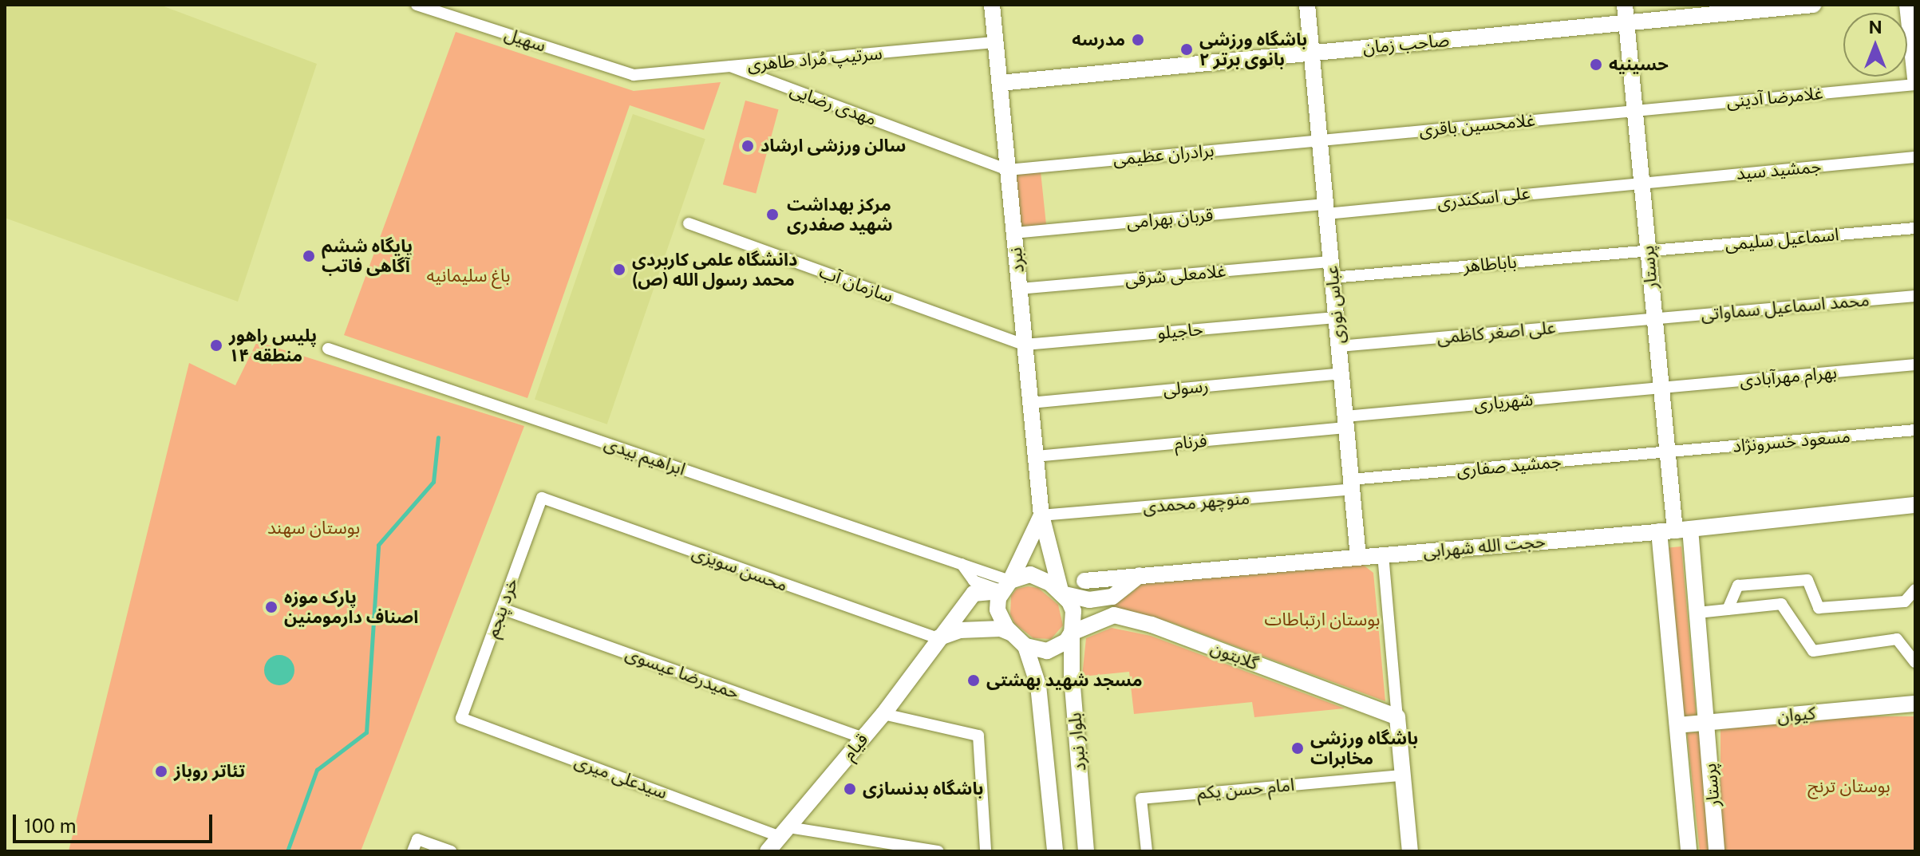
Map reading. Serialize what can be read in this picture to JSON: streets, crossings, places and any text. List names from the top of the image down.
{
  "streets": {
    "street": [
      "سهیل",
      "صاحب زمان",
      "سرتیپ مُراد طاهری",
      "غلامرضا آدینی",
      "مهدی رضایی",
      "غلامحسین باقری",
      "برادران عظیمی",
      "جمشید سید",
      "علی اسکندری",
      "قربان بهرامی",
      "اسماعیل سلیمی",
      "نبرد",
      "باباطاهر",
      "پرستار",
      "غلامعلی شرقی",
      "سازمان آب",
      "عباس نوری",
      "محمد اسماعیل سماواتی",
      "حاجیلو",
      "علی اصغر کاظمی",
      "بهرام مهرآبادی",
      "رسولى",
      "شهریاری",
      "مسعود خسرونژاد",
      "فرنام",
      "ابراهیم بیدی",
      "جمشید صفاری",
      "منوچهر محمدی",
      "حجت الله شهرابی",
      "محسن سویزی",
      "خرد پنجم",
      "گلابتون",
      "حمیدرضا عیسوی",
      "کیوان",
      "بلوار نبرد",
      "قیام",
      "سیدعلی میری",
      "امام حسن یکم"
    ]
  },
  "crossings": [
    ["سهیل", "سرتیپ مُراد طاهری"],
    ["صاحب زمان", "نبرد"],
    ["صاحب زمان", "پرستار"],
    ["صاحب زمان", "عباس نوری"],
    ["سرتیپ مُراد طاهری", "مهدی رضایی"],
    ["سرتیپ مُراد طاهری", "نبرد"],
    ["غلامرضا آدینی", "غلامحسین باقری"],
    ["غلامرضا آدینی", "پرستار"],
    ["مهدی رضایی", "برادران عظیمی"],
    ["مهدی رضایی", "نبرد"],
    ["غلامحسین باقری", "برادران عظیمی"],
    ["غلامحسین باقری", "پرستار"],
    ["غلامحسین باقری", "عباس نوری"],
    ["برادران عظیمی", "نبرد"],
    ["برادران عظیمی", "عباس نوری"],
    ["جمشید سید", "علی اسکندری"],
    ["جمشید سید", "پرستار"],
    ["علی اسکندری", "قربان بهرامی"],
    ["علی اسکندری", "پرستار"],
    ["علی اسکندری", "عباس نوری"],
    ["قربان بهرامی", "نبرد"],
    ["قربان بهرامی", "عباس نوری"],
    ["اسماعیل سلیمی", "باباطاهر"],
    ["اسماعیل سلیمی", "پرستار"],
    ["نبرد", "غلامعلی شرقی"],
    ["نبرد", "سازمان آب"],
    ["نبرد", "حاجیلو"],
    ["نبرد", "رسولى"],
    ["نبرد", "فرنام"],
    ["نبرد", "ابراهیم بیدی"],
    ["نبرد", "منوچهر محمدی"],
    ["نبرد", "گلابتون"],
    ["نبرد", "بلوار نبرد"],
    ["نبرد", "قیام"],
    ["باباطاهر", "پرستار"],
    ["باباطاهر", "غلامعلی شرقی"],
    ["باباطاهر", "عباس نوری"],
    ["پرستار", "محمد اسماعیل سماواتی"],
    ["پرستار", "علی اصغر کاظمی"],
    ["پرستار", "بهرام مهرآبادی"],
    ["پرستار", "شهریاری"],
    ["پرستار", "مسعود خسرونژاد"],
    ["پرستار", "جمشید صفاری"],
    ["پرستار", "حجت الله شهرابی"],
    ["پرستار", "کیوان"],
    ["غلامعلی شرقی", "عباس نوری"],
    ["سازمان آب", "حاجیلو"],
    ["عباس نوری", "حاجیلو"],
    ["عباس نوری", "علی اصغر کاظمی"],
    ["عباس نوری", "رسولى"],
    ["عباس نوری", "شهریاری"],
    ["عباس نوری", "فرنام"],
    ["عباس نوری", "جمشید صفاری"],
    ["عباس نوری", "منوچهر محمدی"],
    ["عباس نوری", "حجت الله شهرابی"],
    ["محمد اسماعیل سماواتی", "علی اصغر کاظمی"],
    ["بهرام مهرآبادی", "شهریاری"],
    ["شهریاری", "فرنام"],
    ["مسعود خسرونژاد", "جمشید صفاری"],
    ["ابراهیم بیدی", "گلابتون"],
    ["ابراهیم بیدی", "بلوار نبرد"],
    ["ابراهیم بیدی", "قیام"],
    ["جمشید صفاری", "منوچهر محمدی"],
    ["محسن سویزی", "خرد پنجم"],
    ["محسن سویزی", "قیام"],
    ["خرد پنجم", "حمیدرضا عیسوی"],
    ["خرد پنجم", "سیدعلی میری"],
    ["گلابتون", "بلوار نبرد"],
    ["گلابتون", "قیام"],
    ["حمیدرضا عیسوی", "قیام"],
    ["بلوار نبرد", "قیام"],
    ["قیام", "سیدعلی میری"]
  ],
  "parks": [
    "باغ سلیمانیه",
    "بوستان سهند",
    "بوستان ارتباطات",
    "بوستان ترنج"
  ],
  "places": [
    "مدرسه",
    "باشگاه ورزشی بانوی برتر ۲",
    "حسینیه",
    "سالن ورزشی ارشاد",
    "مرکز بهداشت شهید صفدری",
    "پایگاه ششم آگاهی فاتب",
    "دانشگاه علمی کاربردی محمد رسول الله (ص)",
    "پلیس راهور منطقه ۱۴",
    "پارک موزه اصناف دارمومنین",
    "مسجد شهید بهشتی",
    "باشگاه ورزشی مخابرات",
    "تئاتر روباز",
    "باشگاه بدنسازی"
  ],
  "scale_bar": "100 m",
  "north": "top"
}
